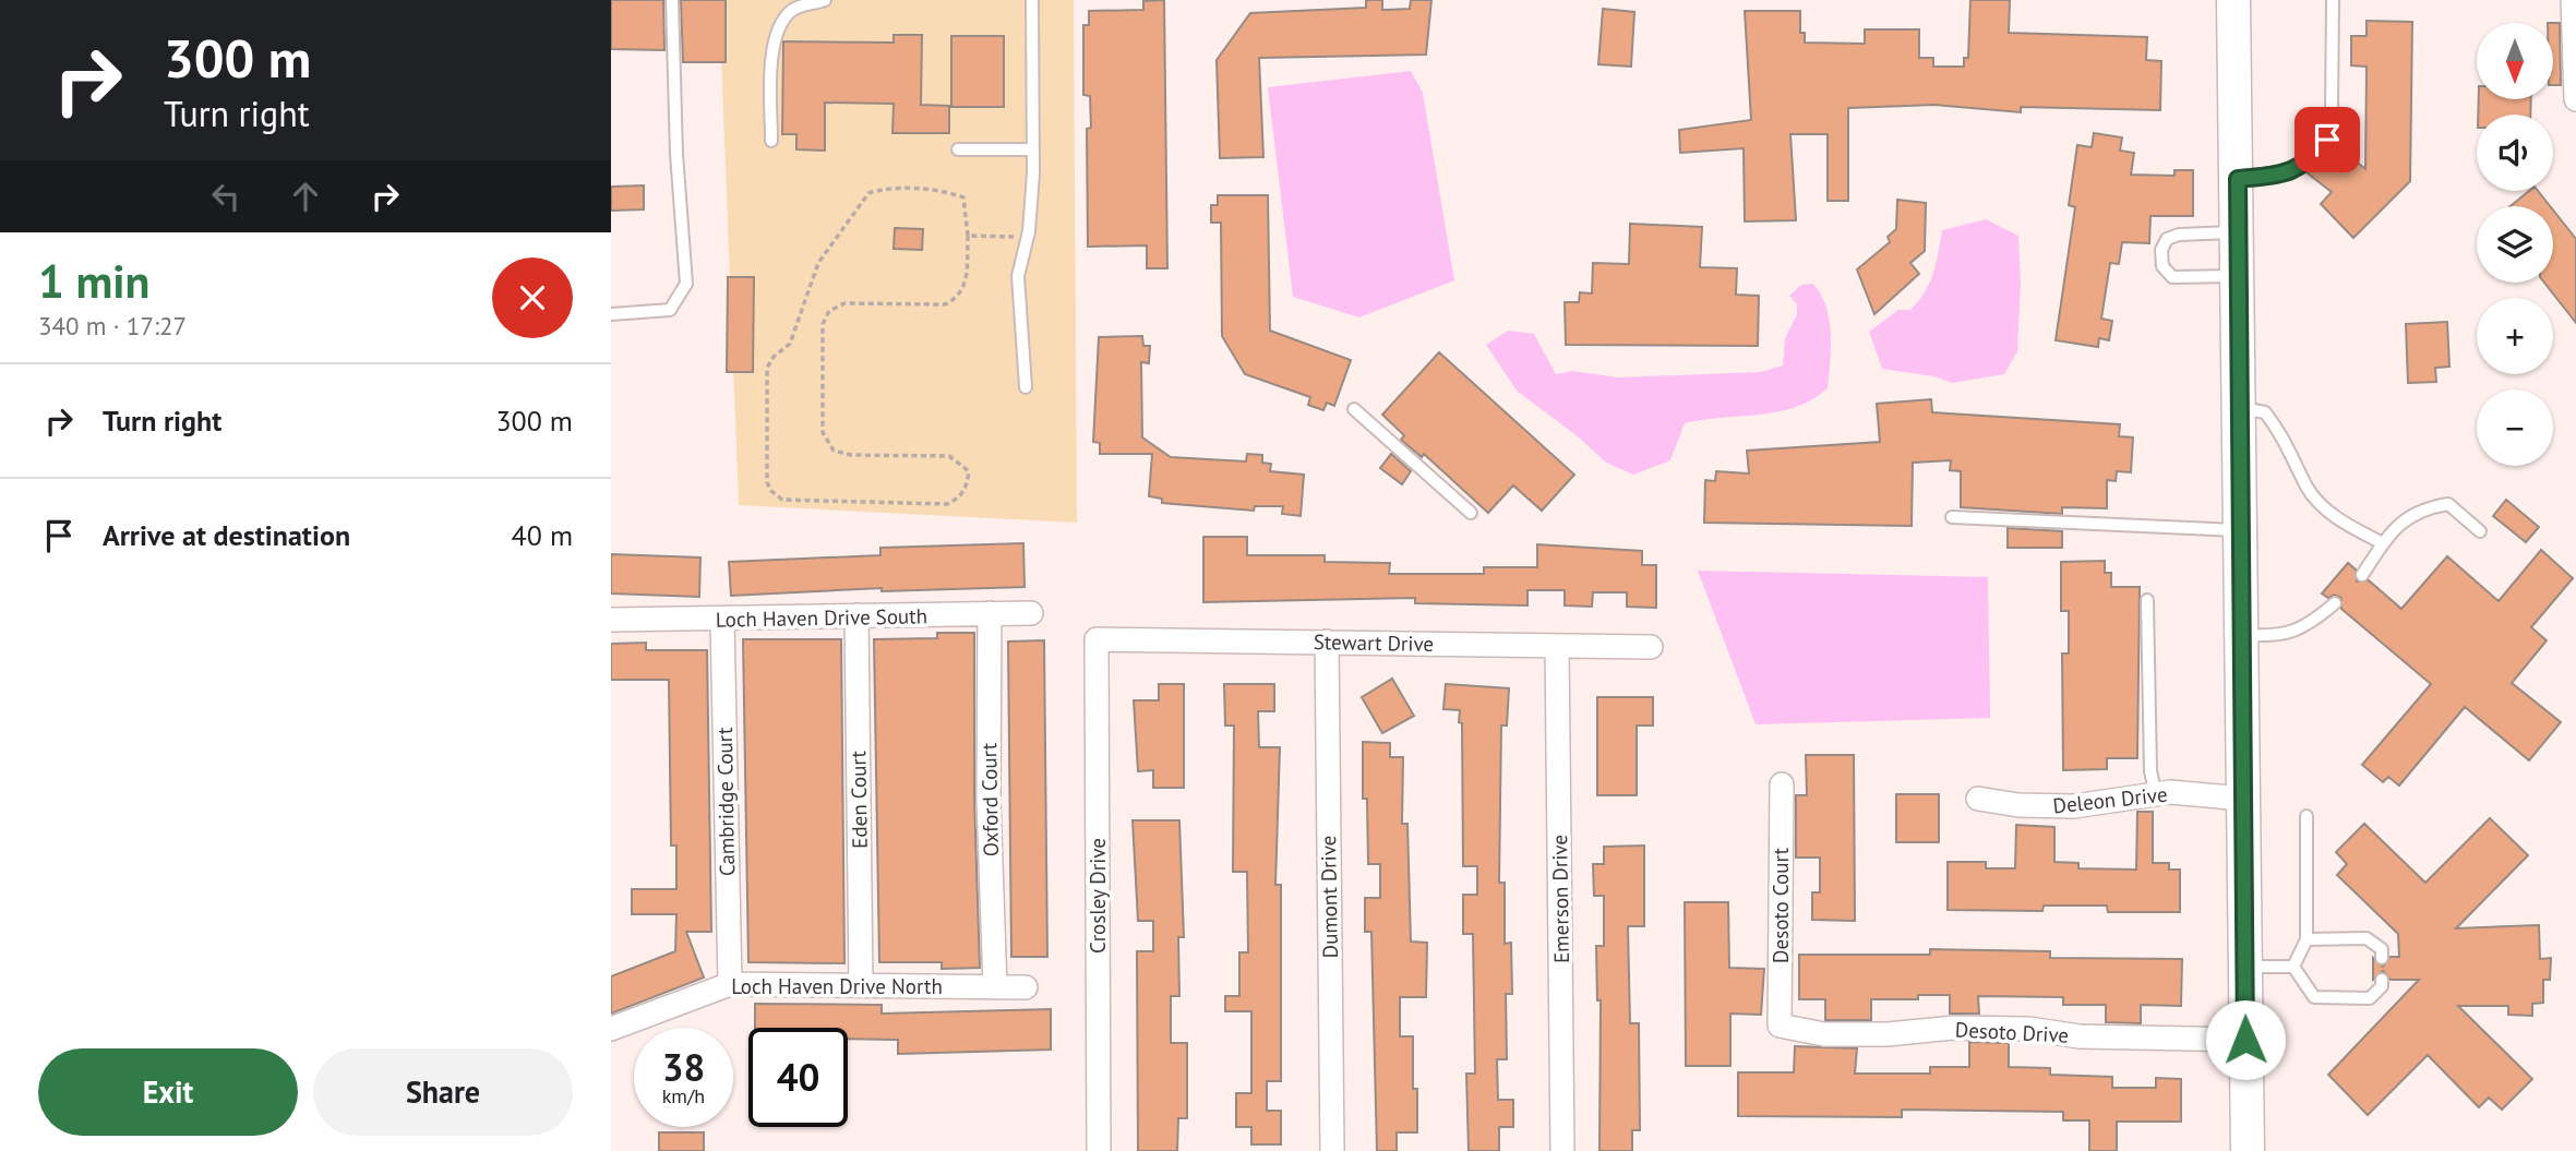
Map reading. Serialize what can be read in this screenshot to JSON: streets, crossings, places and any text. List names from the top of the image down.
{
  "streets": {
    "street": [
      "Loch Haven Drive South",
      "Stewart Drive",
      "Eden Court",
      "Oxford Court",
      "Deleon Drive",
      "Cambridge Court",
      "Crosley Drive",
      "Dumont Drive",
      "Emerson Drive",
      "Desoto Court",
      "Loch Haven Drive North",
      "Desoto Drive"
    ]
  },
  "crossings": [
    ["Loch Haven Drive South", "Eden Court"],
    ["Loch Haven Drive South", "Oxford Court"],
    ["Loch Haven Drive South", "Cambridge Court"],
    ["Stewart Drive", "Crosley Drive"],
    ["Stewart Drive", "Dumont Drive"],
    ["Stewart Drive", "Emerson Drive"],
    ["Eden Court", "Loch Haven Drive North"],
    ["Oxford Court", "Loch Haven Drive North"],
    ["Cambridge Court", "Loch Haven Drive North"],
    ["Desoto Court", "Desoto Drive"]
  ],
  "north": "bottom",
  "page": {
    "turn": ["300 m", "Turn right"],
    "map_buttons": ["+", "−"],
    "heading": ["1 min", "340 m · 17:27"],
    "list": [
      {
        "name": "Turn right",
        "value": "300 m"
      },
      {
        "name": "Arrive at destination",
        "value": "40 m"
      }
    ],
    "speed": "38 km/h",
    "limit": "40",
    "buttons": ["Exit", "Share"]
  }
}
